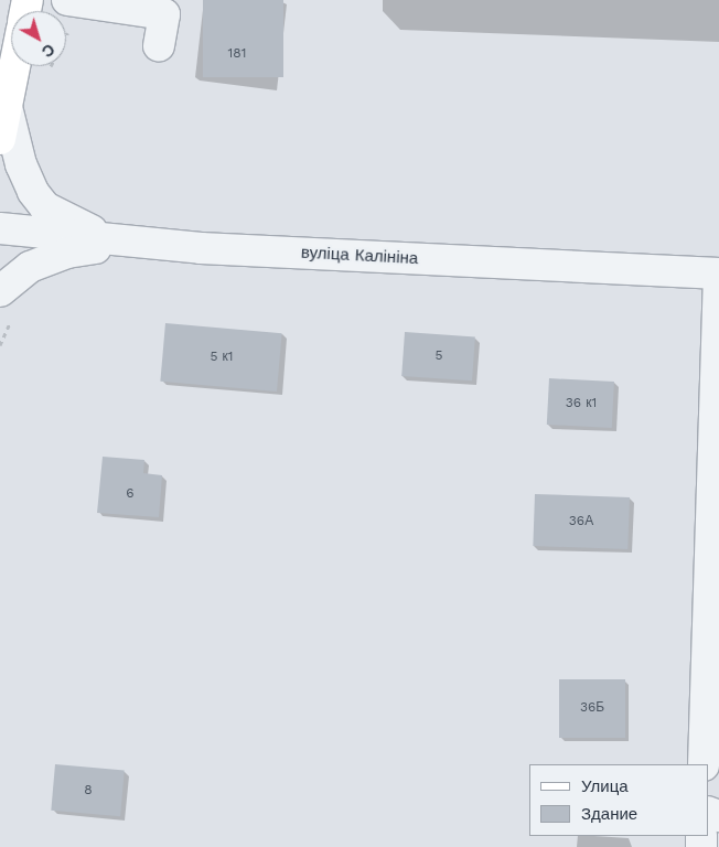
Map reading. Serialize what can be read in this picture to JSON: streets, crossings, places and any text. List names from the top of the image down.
{
  "streets": {
    "street": ["вуліца Калініна"]
  },
  "house_numbers": [
    "181",
    "5",
    "5 к1",
    "36 к1",
    "6",
    "36А",
    "36Б",
    "8"
  ],
  "legend": ["Улица", "Здание"],
  "north": "bottom right"
}
